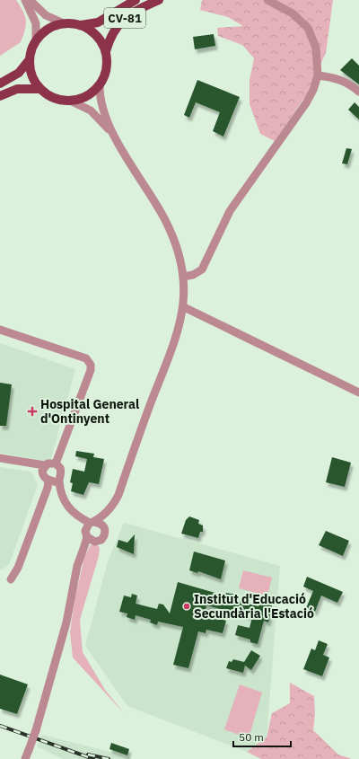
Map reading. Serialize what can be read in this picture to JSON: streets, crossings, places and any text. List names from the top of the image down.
{
  "streets": {
    "main road": ["CV-81"]
  },
  "places": {
    "health": ["Hospital General d'Ontinyent"],
    "other": ["Institut d'Educació Secundària l'Estació"]
  },
  "scale_bar": "50 m"
}
